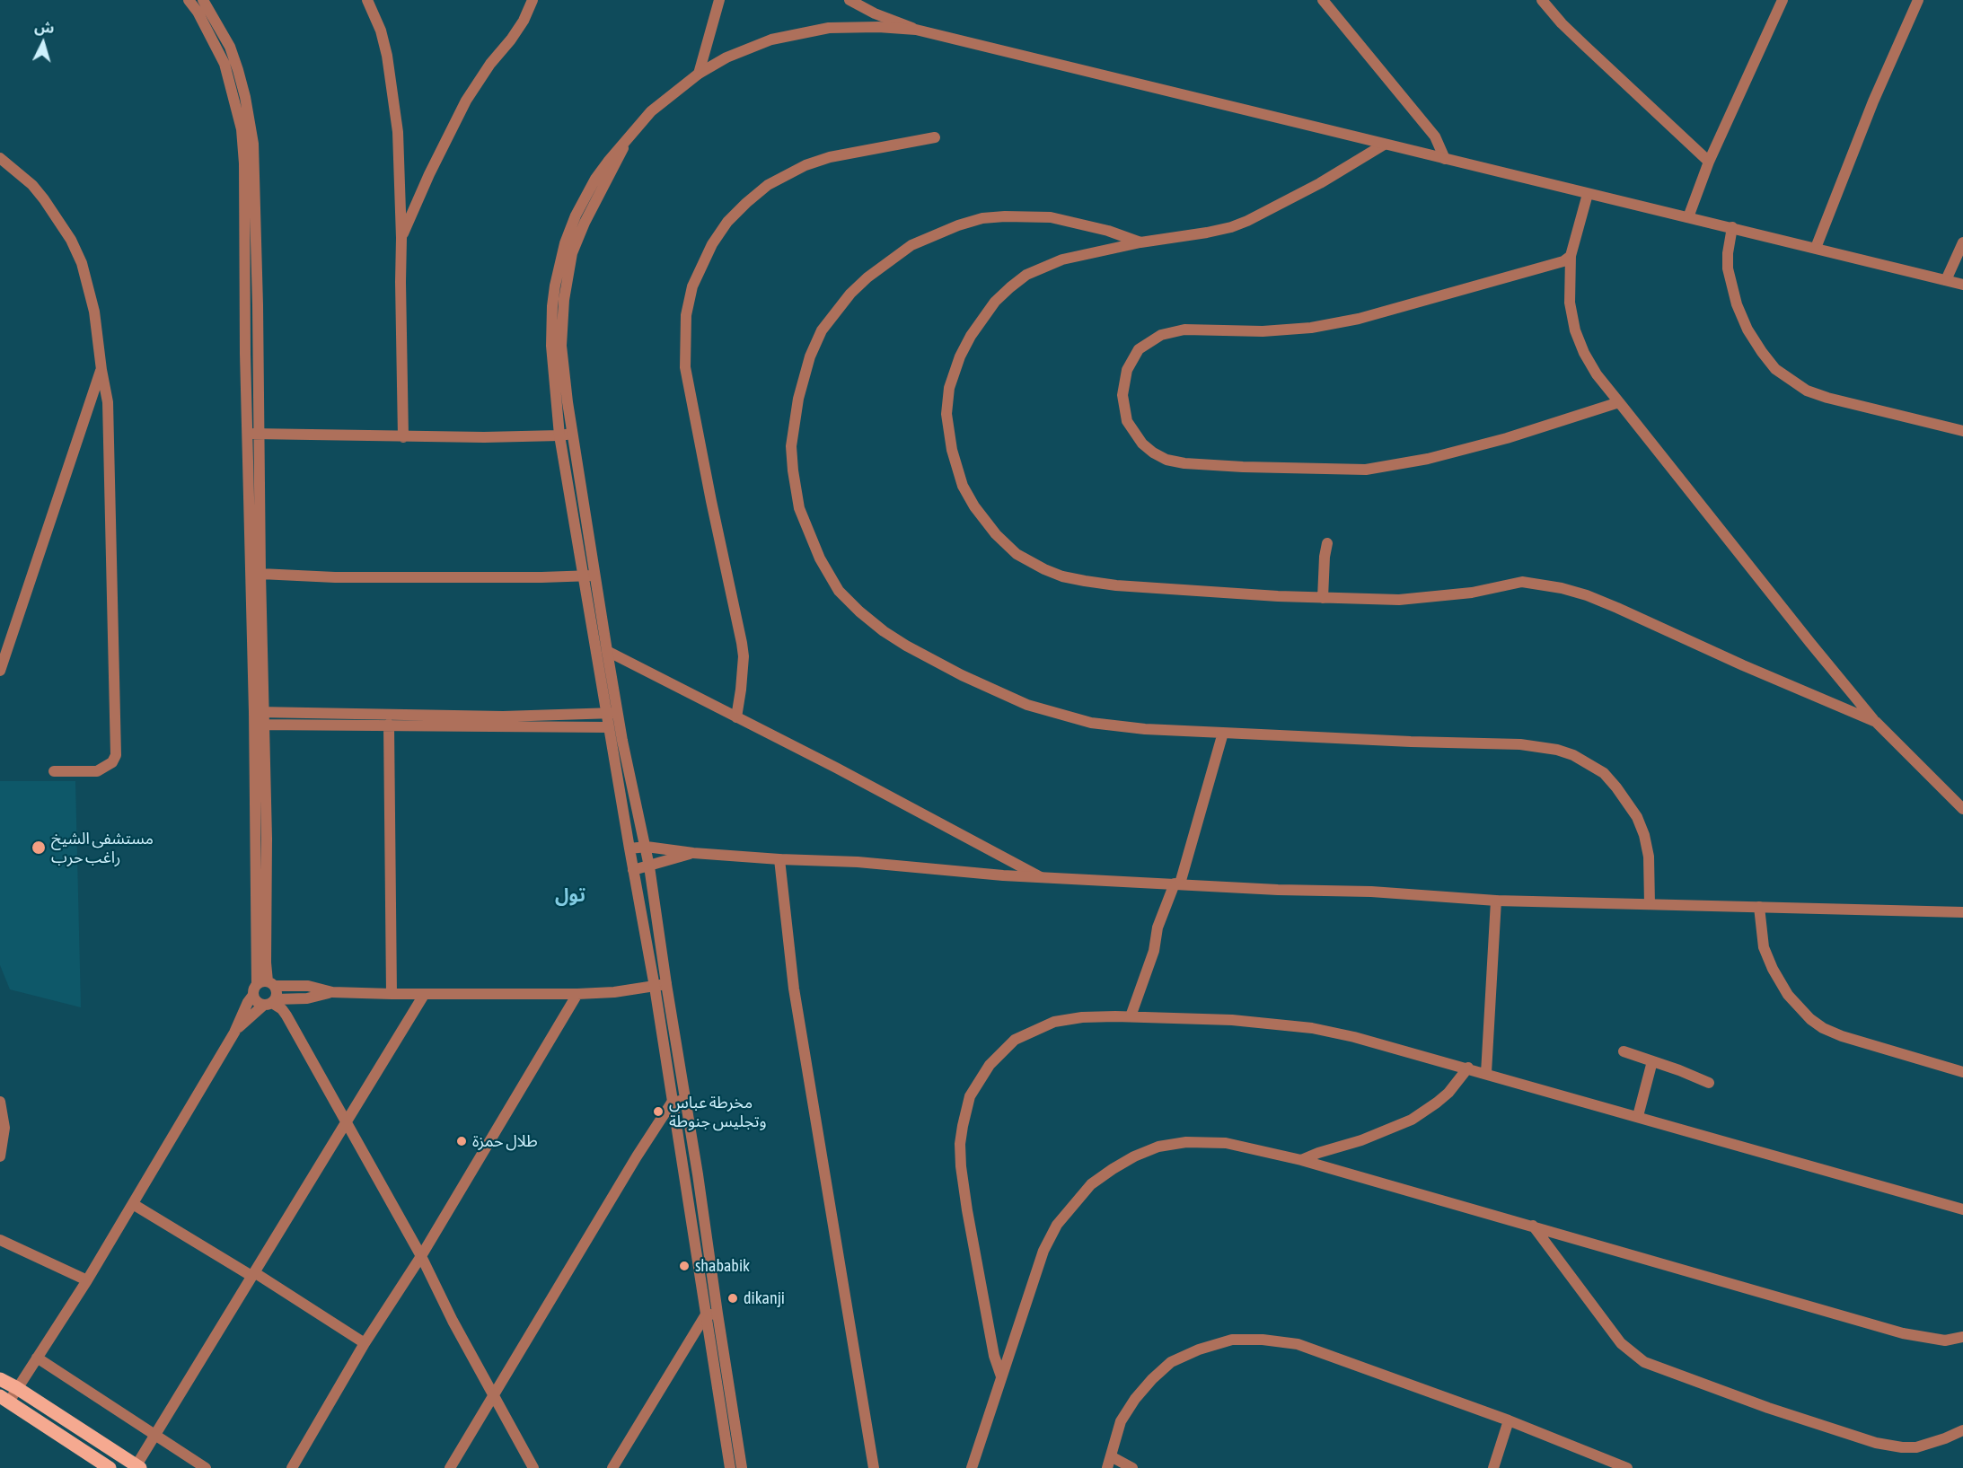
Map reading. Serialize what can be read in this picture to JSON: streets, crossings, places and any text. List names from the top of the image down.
{
  "districts": ["تول"],
  "places": [
    "مستشفى الشيخ راغب حرب",
    "مخرطة عباس وتجليس جنوطة",
    "طلال حمزة",
    "shababik",
    "dikanji"
  ],
  "north": "top"
}
